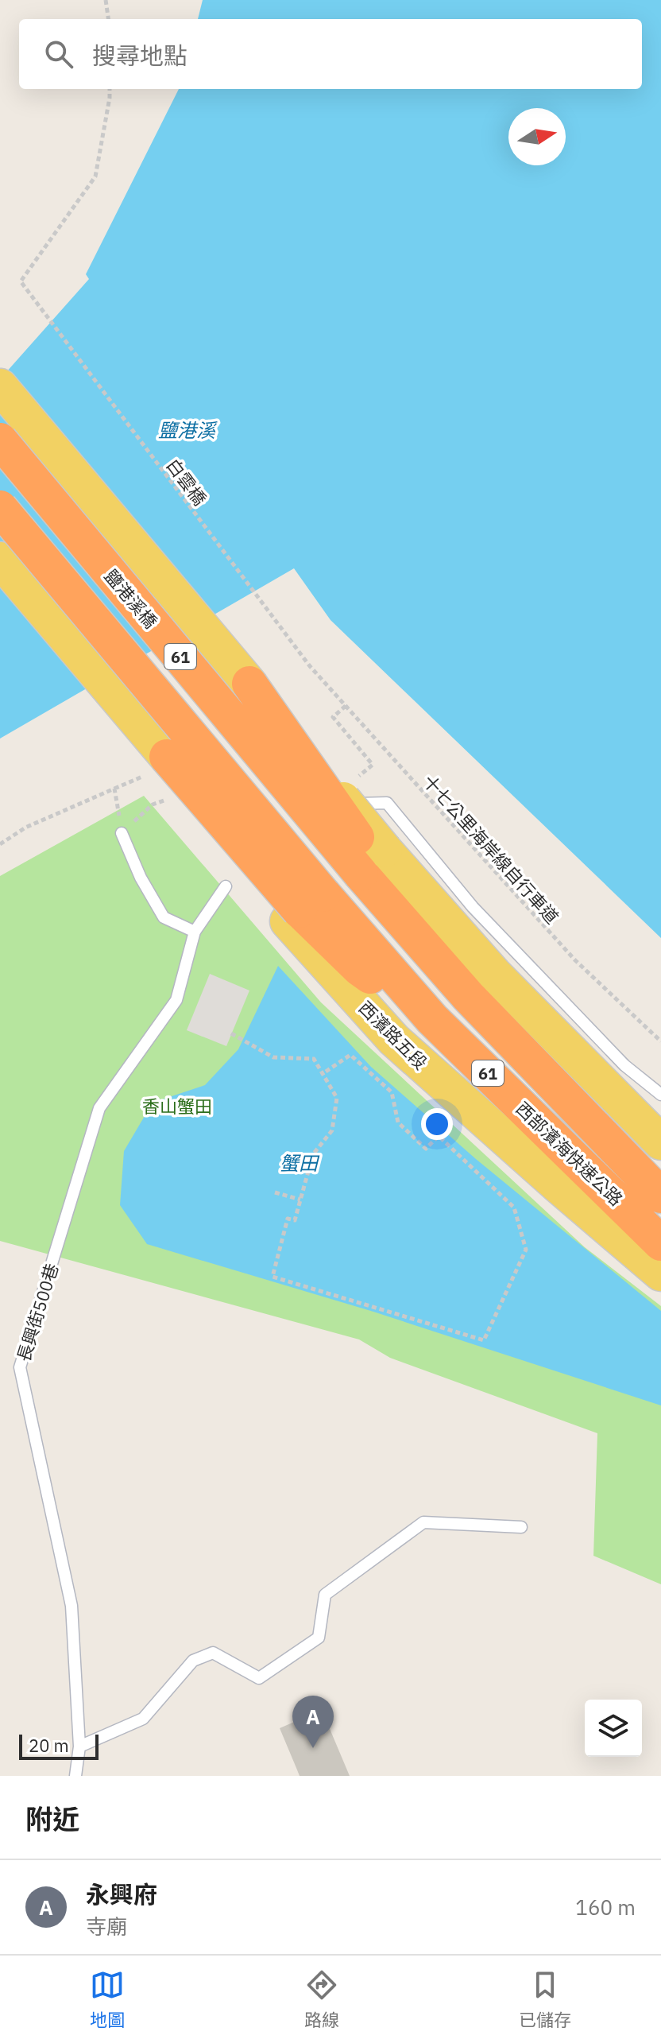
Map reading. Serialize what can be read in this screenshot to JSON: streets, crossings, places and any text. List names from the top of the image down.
{
  "streets": {
    "highway": ["鹽港溪橋", "61", "西部濱海快速公路"],
    "main road": ["西濱路五段"],
    "lane": ["長興街500巷"],
    "path": ["白雲橋", "十七公里海岸線自行車道"]
  },
  "crossings": [
    ["白雲橋", "十七公里海岸線自行車道"],
    ["鹽港溪橋", "61"],
    ["鹽港溪橋", "西部濱海快速公路"],
    ["61", "西濱路五段"],
    ["61", "西部濱海快速公路"],
    ["西濱路五段", "西部濱海快速公路"]
  ],
  "water": ["鹽港溪", "蟹田"],
  "parks": ["香山蟹田"],
  "scale_bar": "20 m",
  "north": "right",
  "page": {
    "search": "搜尋地點",
    "pins": "A",
    "scale": "20 m",
    "heading": "附近",
    "list": [
      {
        "mark": "A",
        "name": "永興府",
        "note": "寺廟",
        "value": "160 m"
      }
    ],
    "nav": ["地圖", "路線", "已儲存"]
  }
}
